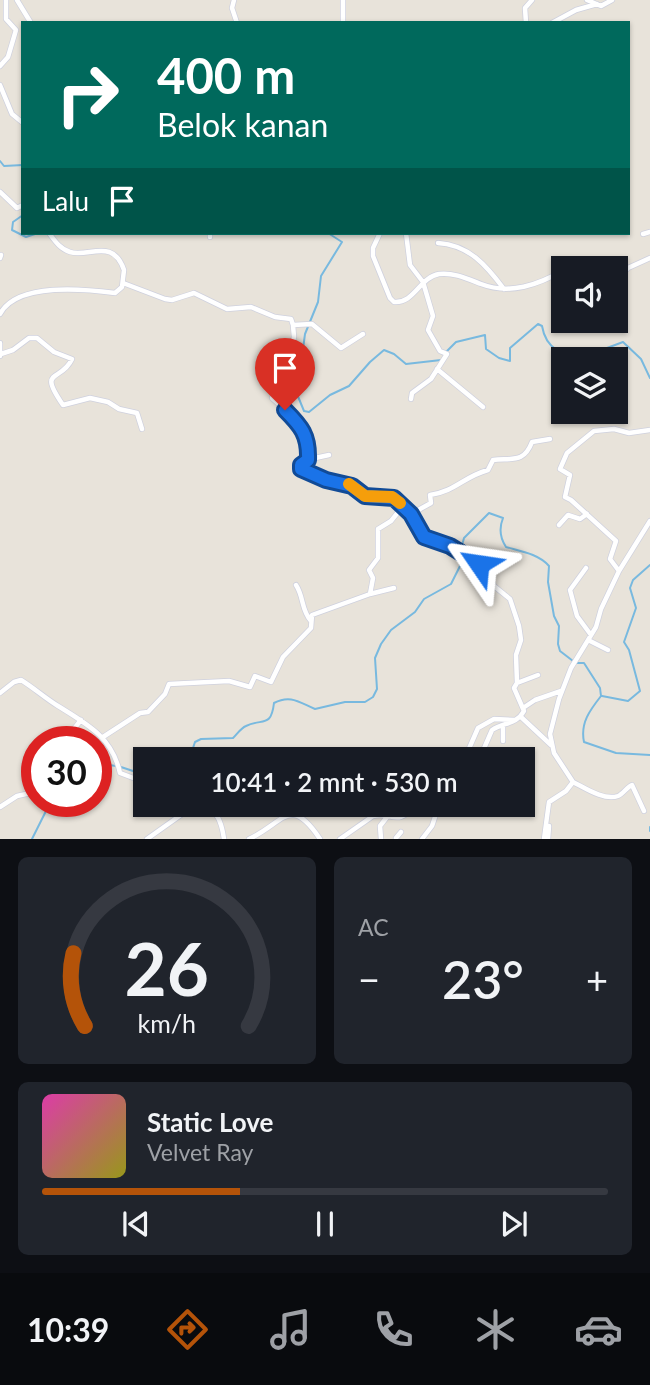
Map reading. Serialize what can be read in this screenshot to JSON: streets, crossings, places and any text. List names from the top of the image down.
{
  "page": {
    "turn": ["400 m", "Belok kanan"],
    "then": "Lalu",
    "limit": "30",
    "trip": "10:41 · 2 mnt · 530 m",
    "tile": "AC",
    "heat": ["−", "23°", "+"],
    "song": ["Static Love", "Velvet Ray"],
    "tabs": "10:39",
    "gauge": ["26", "km/h"]
  }
}
